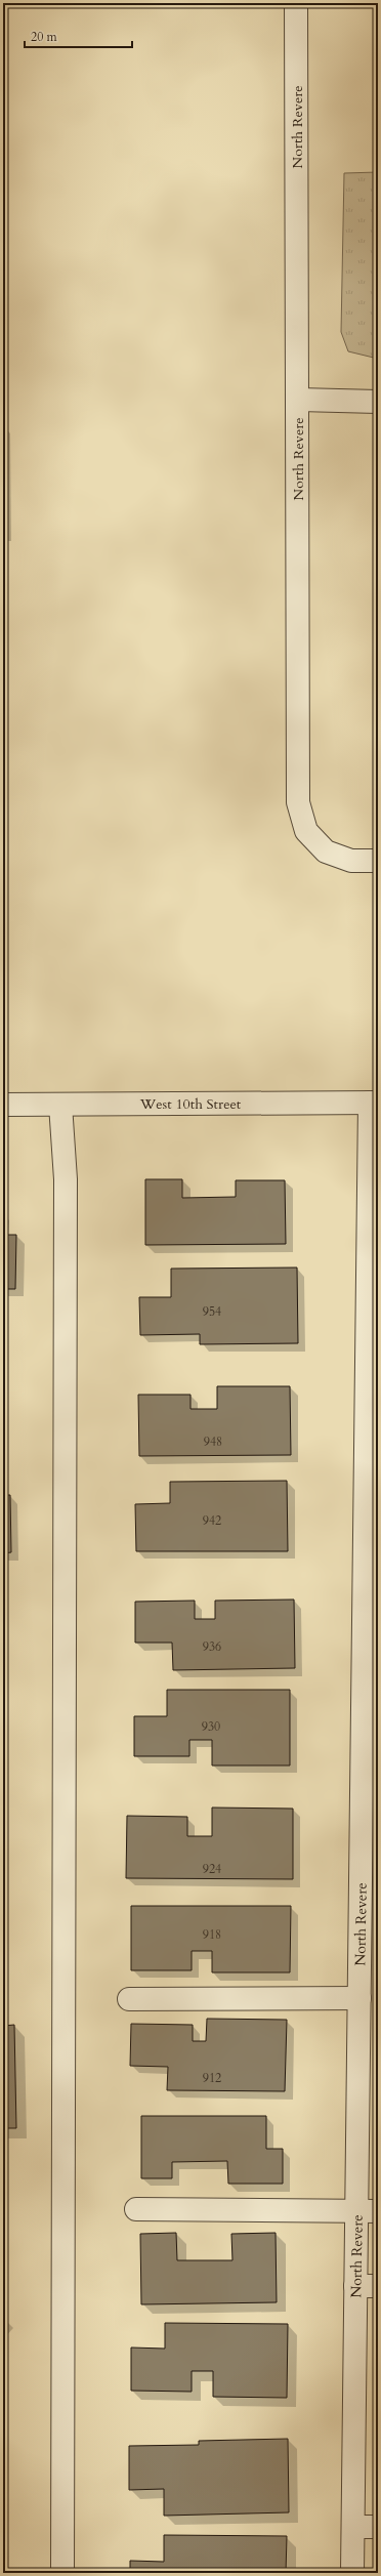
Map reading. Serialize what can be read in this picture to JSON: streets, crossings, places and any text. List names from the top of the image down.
{
  "streets": {
    "street": ["North Revere", "West 10th Street"]
  },
  "crossings": [
    ["North Revere", "West 10th Street"]
  ],
  "house_numbers": [
    "954",
    "948",
    "942",
    "936",
    "930",
    "924",
    "918",
    "912"
  ],
  "scale_bar": "20 m"
}
